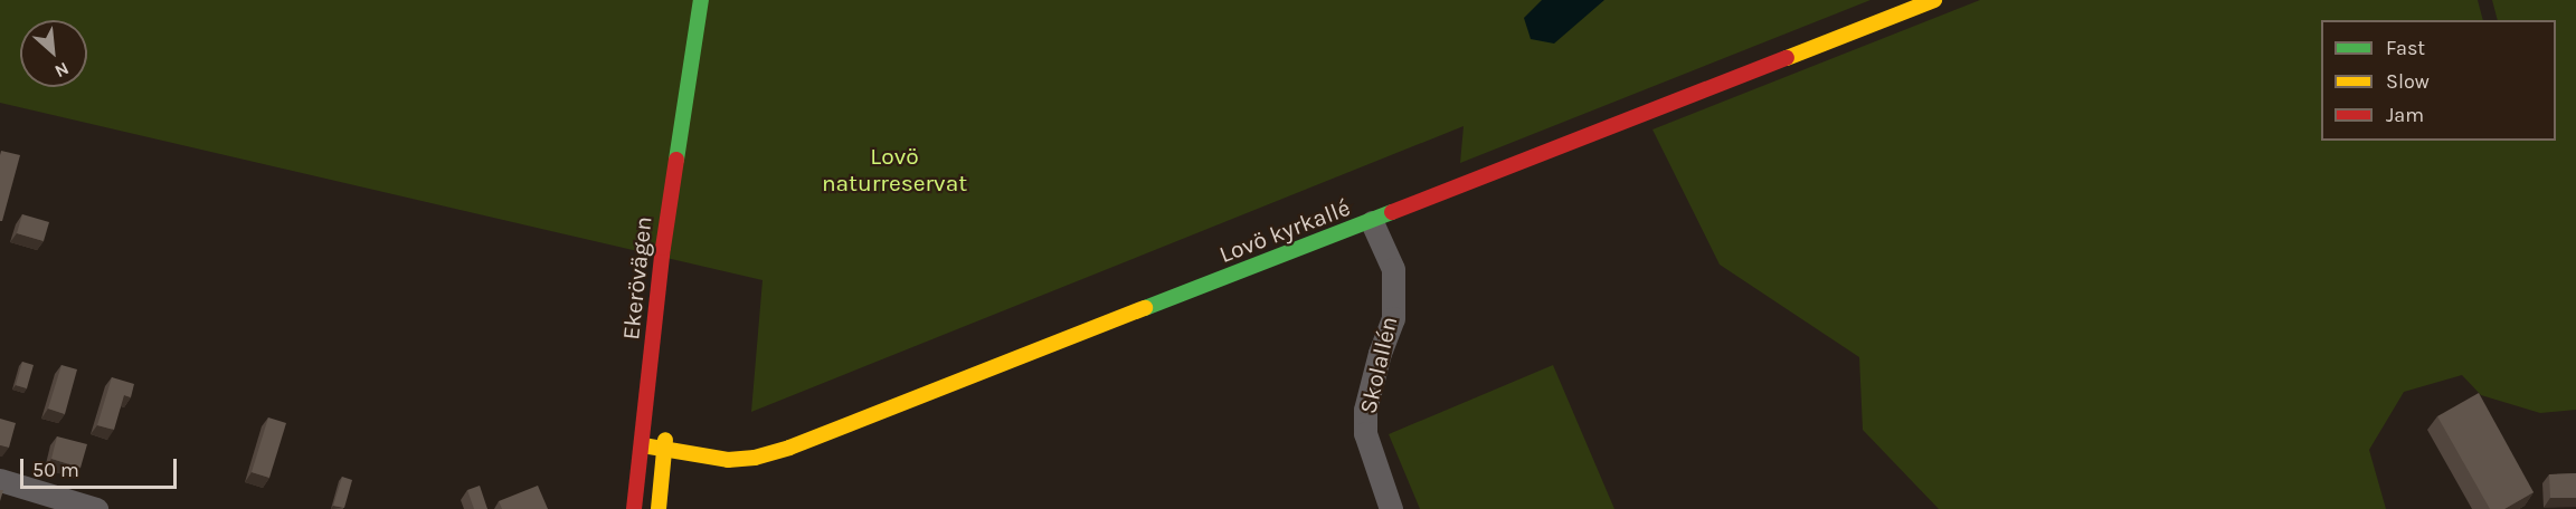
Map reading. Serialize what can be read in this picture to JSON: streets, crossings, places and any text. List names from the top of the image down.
{
  "streets": {
    "street": ["Lovö kyrkallé", "Ekerövägen", "Skolallén"]
  },
  "crossings": [
    ["Lovö kyrkallé", "Ekerövägen"],
    ["Lovö kyrkallé", "Skolallén"]
  ],
  "parks": ["Lovö naturreservat"],
  "legend": ["Fast", "Slow", "Jam"],
  "scale_bar": "50 m",
  "north": "bottom right"
}
